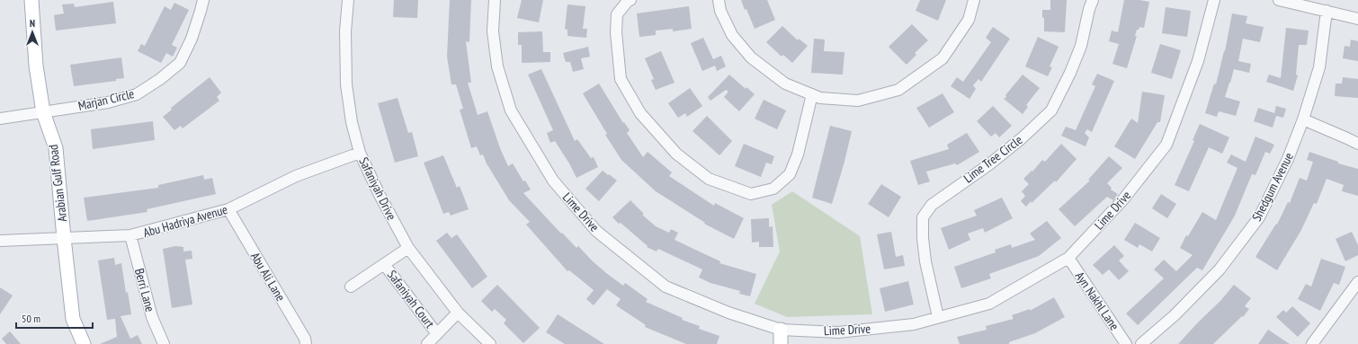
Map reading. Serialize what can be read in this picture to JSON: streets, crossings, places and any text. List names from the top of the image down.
{
  "streets": {
    "main road": ["Arabian Gulf Road"],
    "street": [
      "Marjan Circle",
      "Lime Tree Circle",
      "Shedgum Avenue",
      "Safaniyah Drive",
      "Lime Drive",
      "Abu Hadriya Avenue",
      "Abu Ali Lane",
      "Berri Lane",
      "Safaniyah Court",
      "Ayn Nakhl Lane"
    ]
  },
  "crossings": [
    ["Marjan Circle", "Arabian Gulf Road"],
    ["Lime Tree Circle", "Lime Drive"],
    ["Arabian Gulf Road", "Abu Hadriya Avenue"],
    ["Safaniyah Drive", "Abu Hadriya Avenue"],
    ["Safaniyah Drive", "Safaniyah Court"],
    ["Lime Drive", "Ayn Nakhl Lane"],
    ["Abu Hadriya Avenue", "Abu Ali Lane"],
    ["Abu Hadriya Avenue", "Berri Lane"]
  ],
  "scale_bar": "50 m",
  "north": "top"
}
